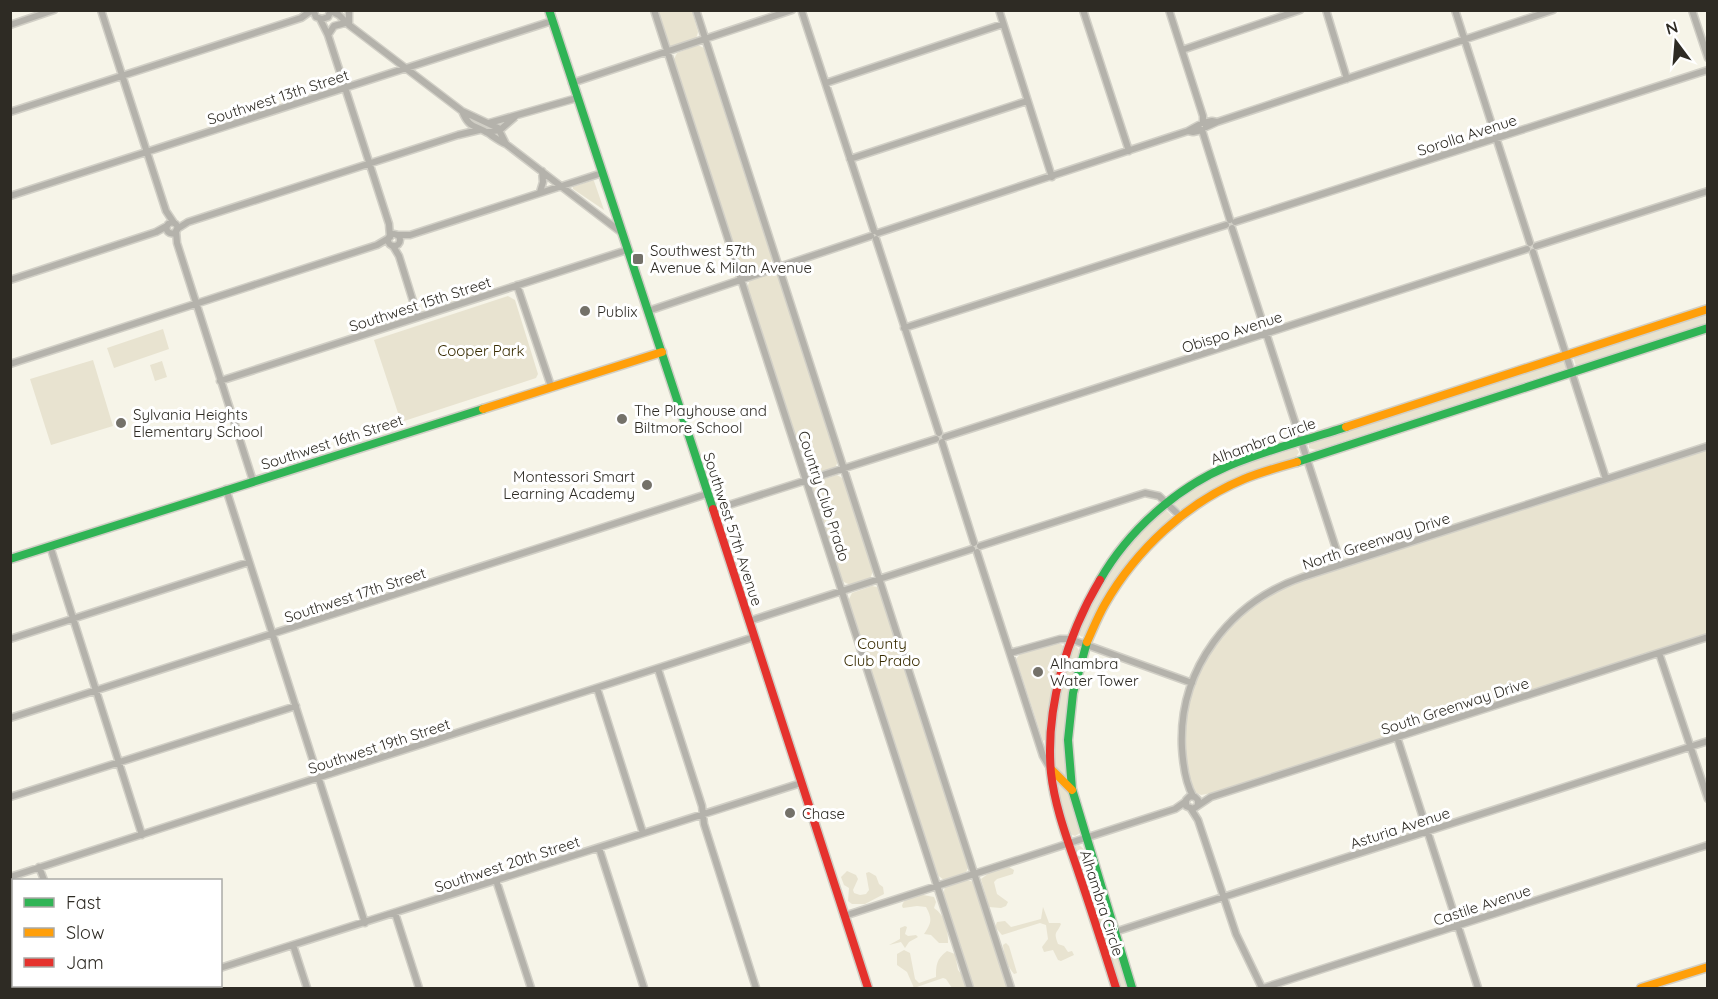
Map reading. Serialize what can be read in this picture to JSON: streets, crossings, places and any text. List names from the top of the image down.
{
  "streets": {
    "street": [
      "Southwest 13th Street",
      "Sorolla Avenue",
      "Southwest 15th Street",
      "Obispo Avenue",
      "Alhambra Circle",
      "Southwest 16th Street",
      "Country Club Prado",
      "Southwest 57th Avenue",
      "North Greenway Drive",
      "Southwest 17th Street",
      "South Greenway Drive",
      "Southwest 19th Street",
      "Asturia Avenue",
      "Southwest 20th Street",
      "Castile Avenue"
    ]
  },
  "crossings": [
    ["Southwest 13th Street", "Southwest 57th Avenue"],
    ["Southwest 15th Street", "Southwest 57th Avenue"],
    ["Obispo Avenue", "Country Club Prado"],
    ["Obispo Avenue", "Southwest 57th Avenue"],
    ["Alhambra Circle", "Asturia Avenue"],
    ["Southwest 16th Street", "Southwest 57th Avenue"],
    ["Southwest 57th Avenue", "Southwest 17th Street"],
    ["Southwest 57th Avenue", "Southwest 19th Street"],
    ["Southwest 57th Avenue", "Southwest 20th Street"],
    ["North Greenway Drive", "South Greenway Drive"]
  ],
  "parks": ["Cooper Park", "County Club Prado"],
  "places": {
    "transit": ["Southwest 57th Avenue & Milan Avenue"],
    "other": [
      "Publix",
      "The Playhouse and Biltmore School",
      "Sylvania Heights Elementary School",
      "Montessori Smart Learning Academy",
      "Alhambra Water Tower",
      "Chase"
    ]
  },
  "legend": ["Fast", "Slow", "Jam"],
  "north": "top"
}
